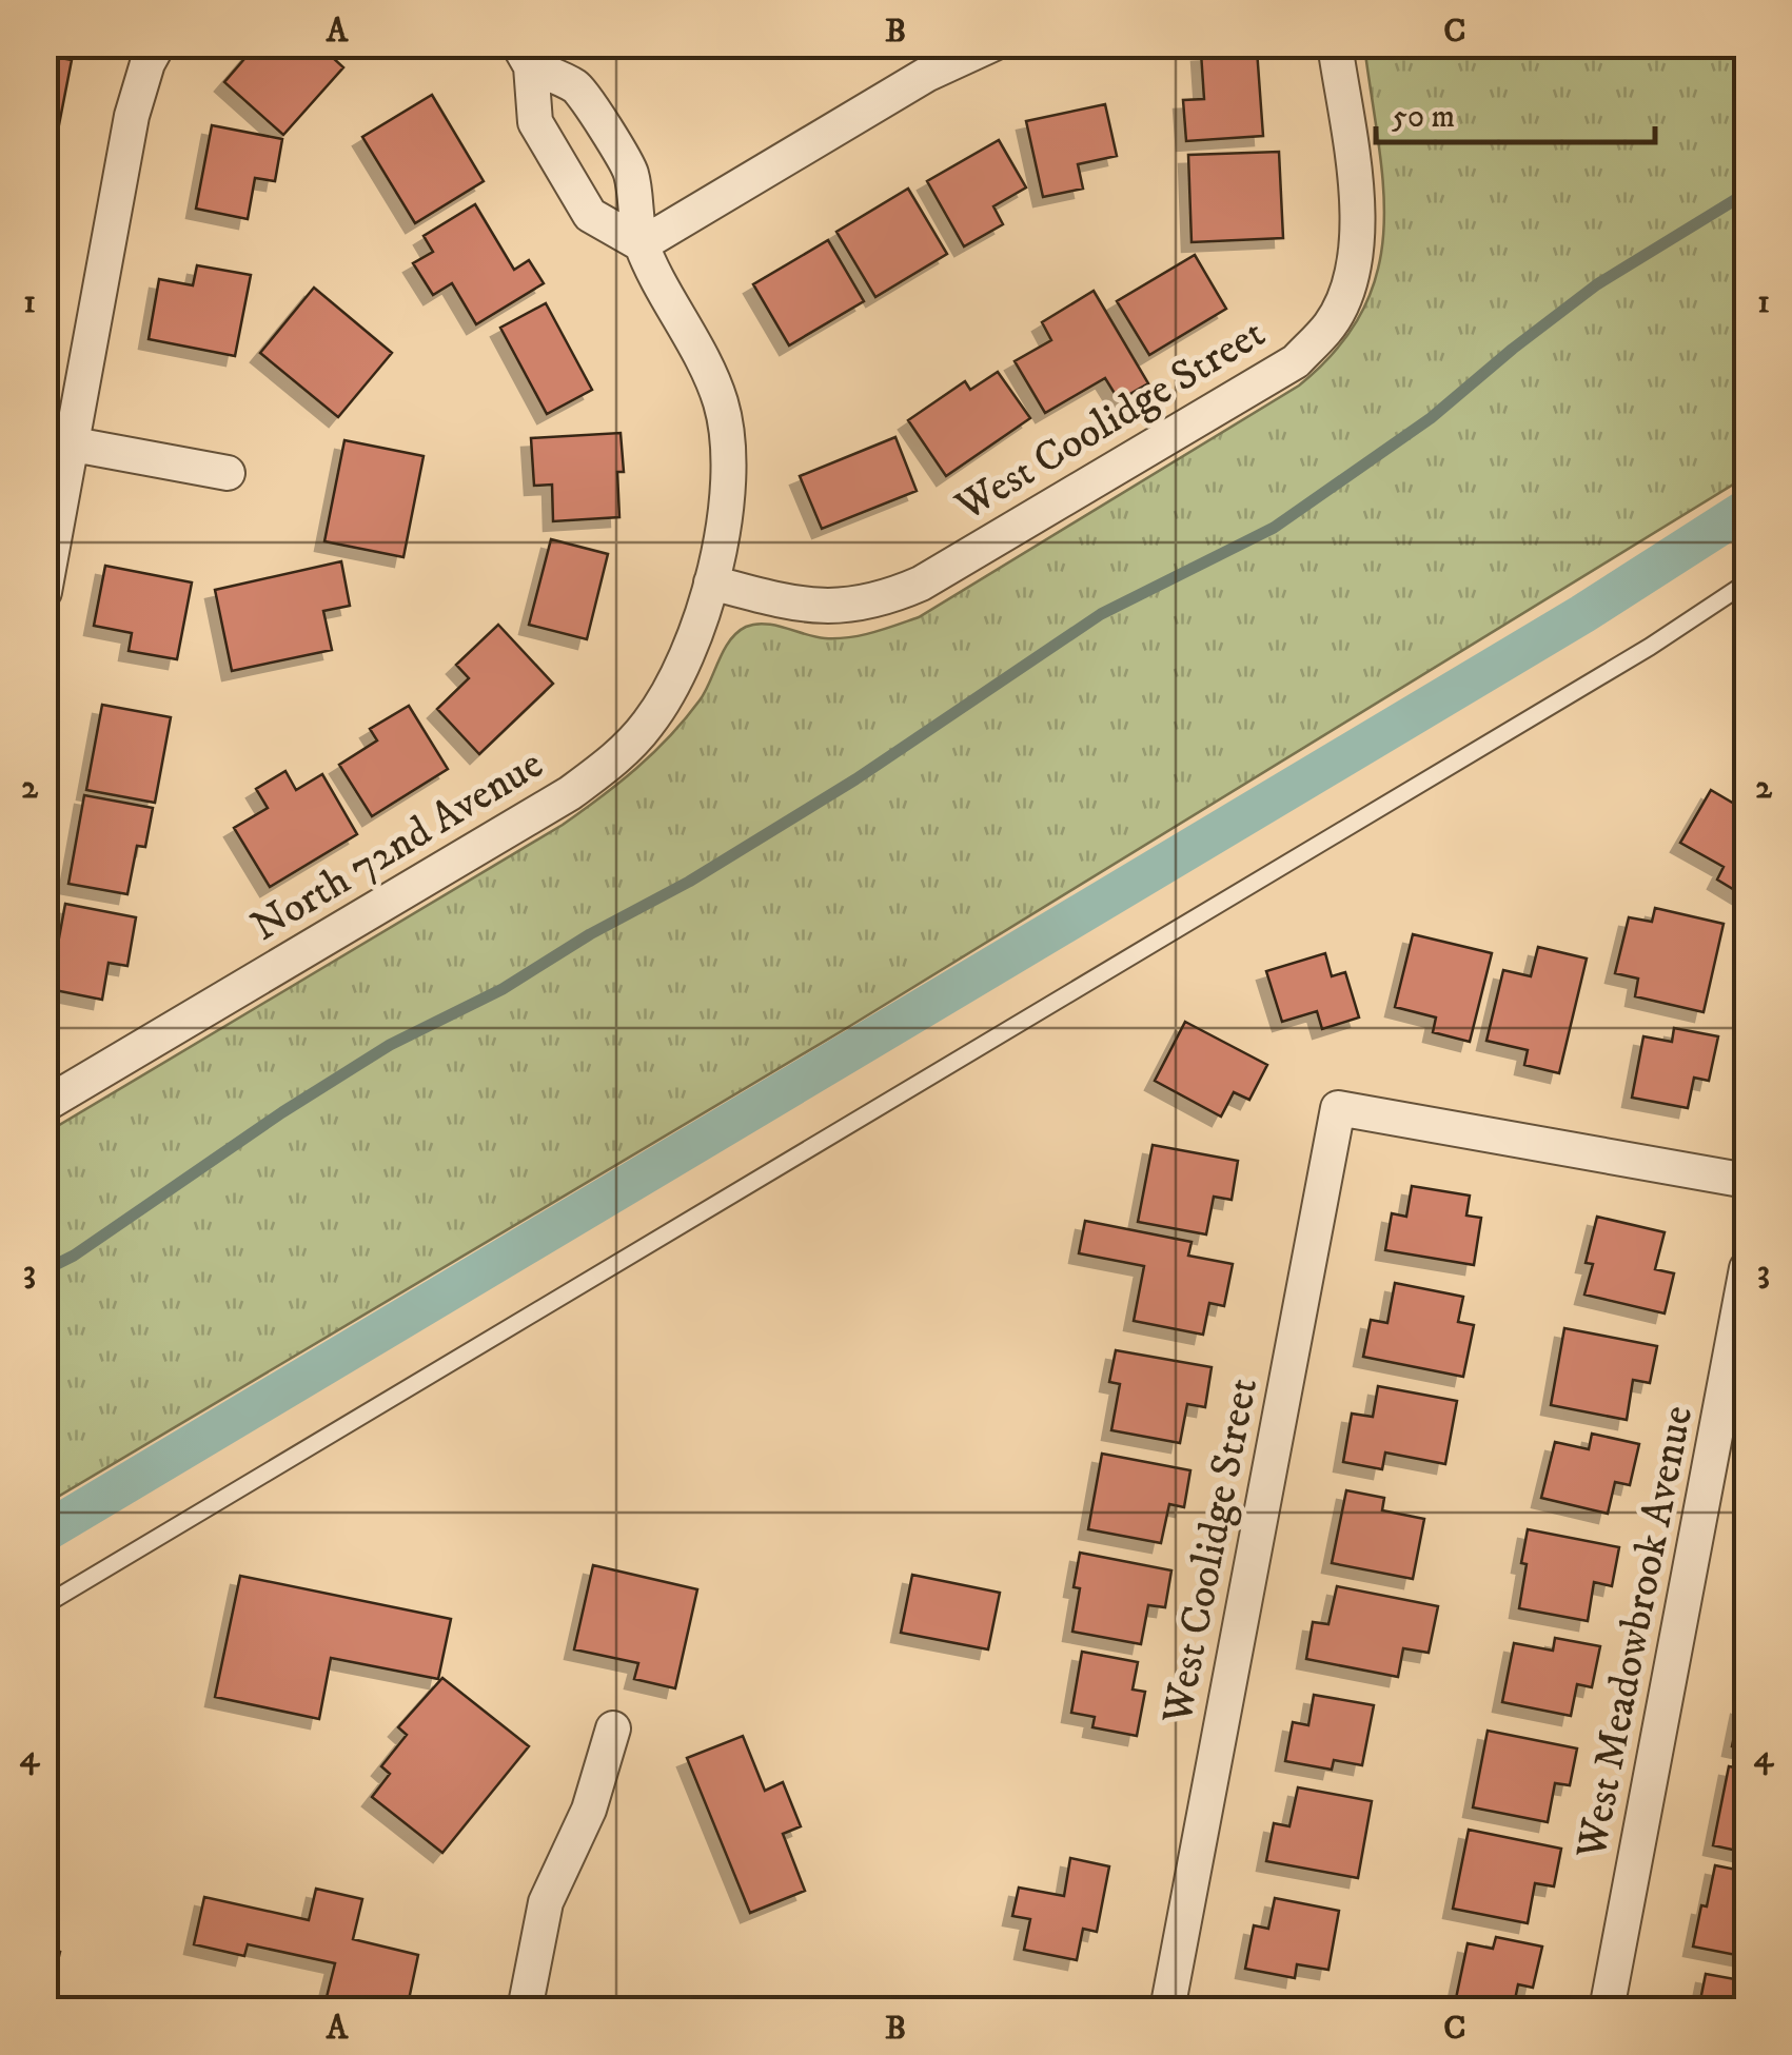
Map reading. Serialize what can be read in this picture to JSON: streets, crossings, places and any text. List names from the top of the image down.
{
  "streets": {
    "street": ["West Coolidge Street", "North 72nd Avenue", "West Meadowbrook Avenue"]
  },
  "crossings": [
    ["West Coolidge Street", "North 72nd Avenue"]
  ],
  "scale_bar": "50 m",
  "grid": {
    "columns": ["A", "B", "C"],
    "rows": [
      "1",
      "2",
      "3",
      "4"
    ]
  }
}
